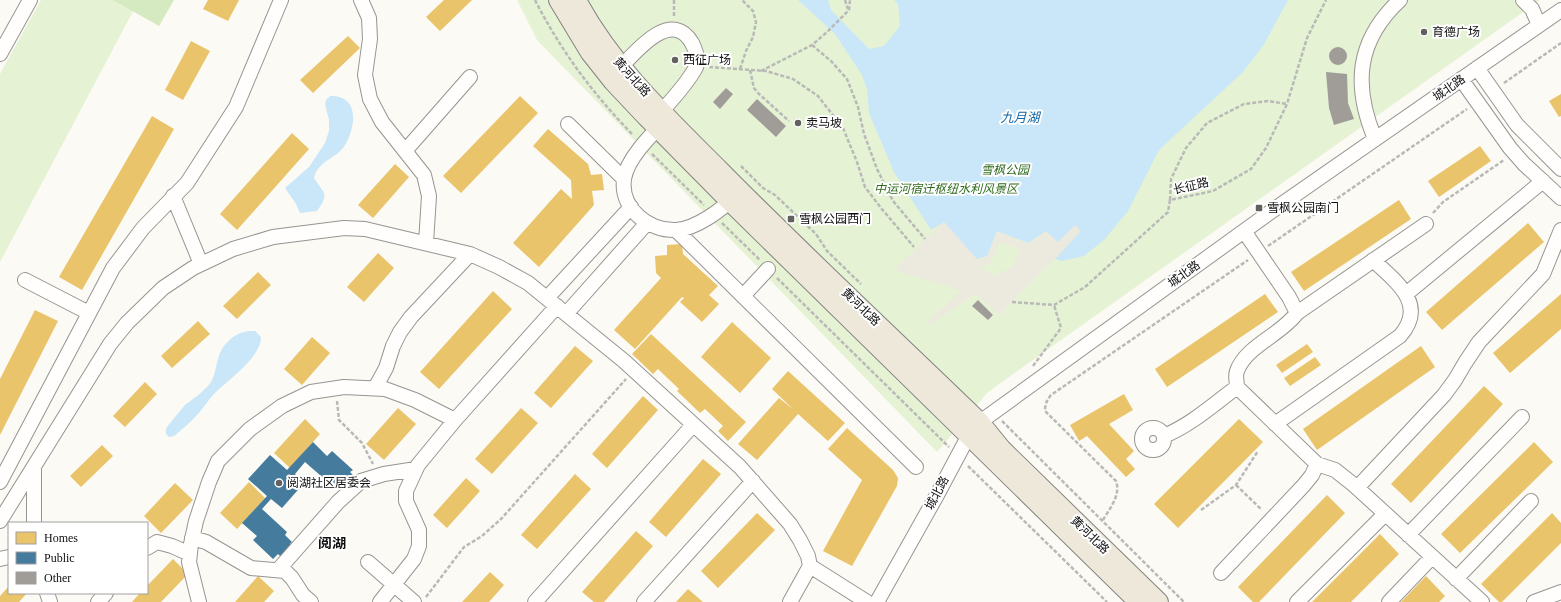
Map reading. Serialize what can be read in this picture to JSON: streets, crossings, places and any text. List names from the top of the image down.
{
  "streets": {
    "main road": ["黄河北路"],
    "street": ["城北路"],
    "path": ["长征路"]
  },
  "crossings": [
    ["黄河北路", "城北路"]
  ],
  "districts": ["阅湖"],
  "water": ["九月湖"],
  "parks": ["雪枫公园", "中运河宿迁枢纽水利风景区"],
  "places": {
    "other": [
      "育德广场",
      "西征广场",
      "卖马坡",
      "阅湖社区居委会"
    ],
    "transit": ["雪枫公园南门", "雪枫公园西门"]
  },
  "legend": ["Homes", "Public", "Other"]
}
